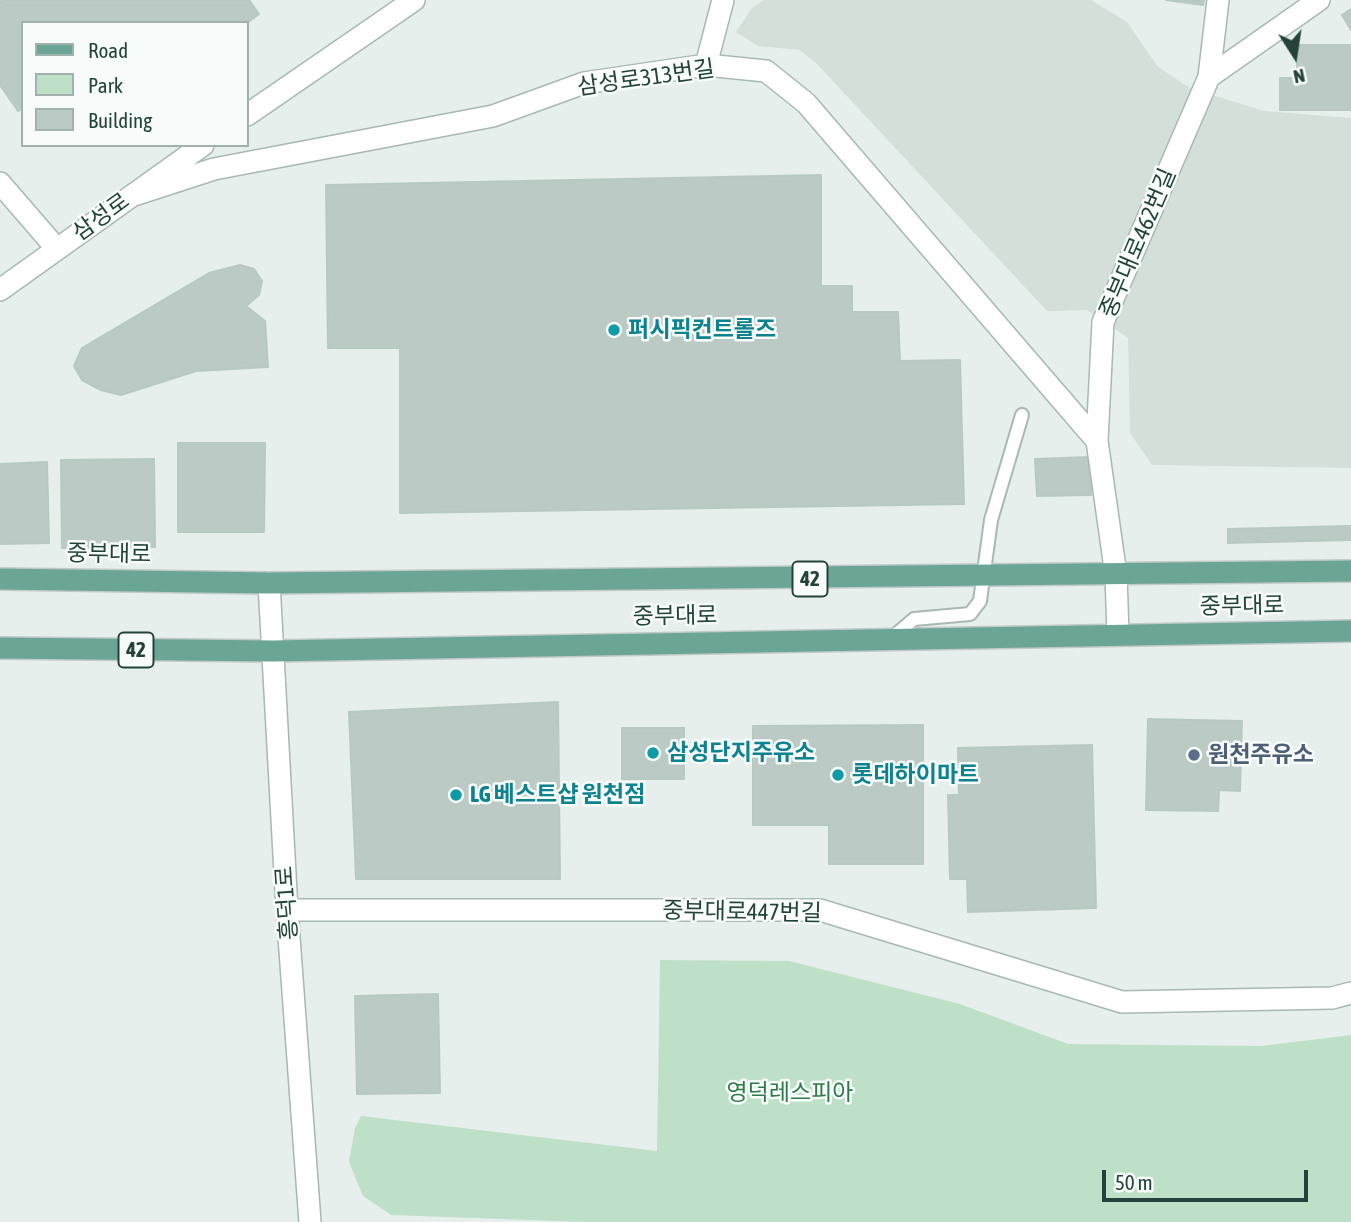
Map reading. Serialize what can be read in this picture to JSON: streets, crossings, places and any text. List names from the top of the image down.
{
  "streets": {
    "main road": ["중부대로", "42"],
    "street": [
      "삼성로313번길",
      "삼성로",
      "중부대로462번길",
      "흥덕1로",
      "중부대로447번길"
    ]
  },
  "crossings": [
    ["삼성로313번길", "삼성로"],
    ["삼성로313번길", "중부대로462번길"],
    ["중부대로462번길", "중부대로"],
    ["중부대로", "흥덕1로"],
    ["흥덕1로", "중부대로447번길"]
  ],
  "parks": ["영덕레스피아"],
  "places": [
    "퍼시픽컨트롤즈",
    "삼성단지주유소",
    "원천주유소",
    "롯데하이마트",
    "LG 베스트샵 원천점"
  ],
  "legend": ["Road", "Park", "Building"],
  "scale_bar": "50 m",
  "north": "bottom"
}
